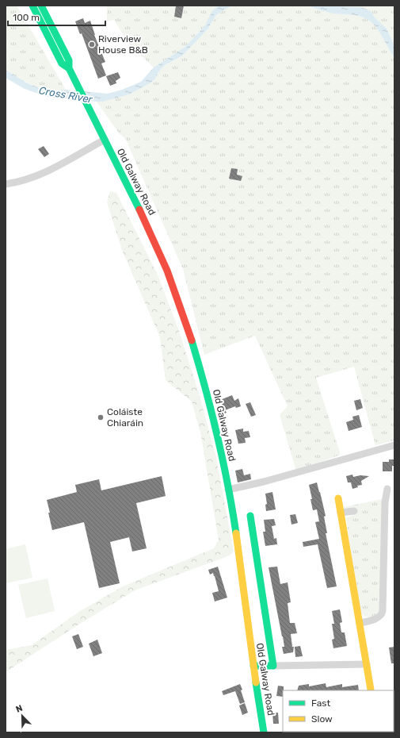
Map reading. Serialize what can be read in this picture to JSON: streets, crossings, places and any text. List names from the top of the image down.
{
  "streets": {
    "main road": ["Old Galway Road"]
  },
  "water": ["Cross River"],
  "places": ["Riverview House B&B", "Coláiste Chiaráin"],
  "legend": ["Fast", "Slow"],
  "scale_bar": "100 m",
  "north": "top left"
}
